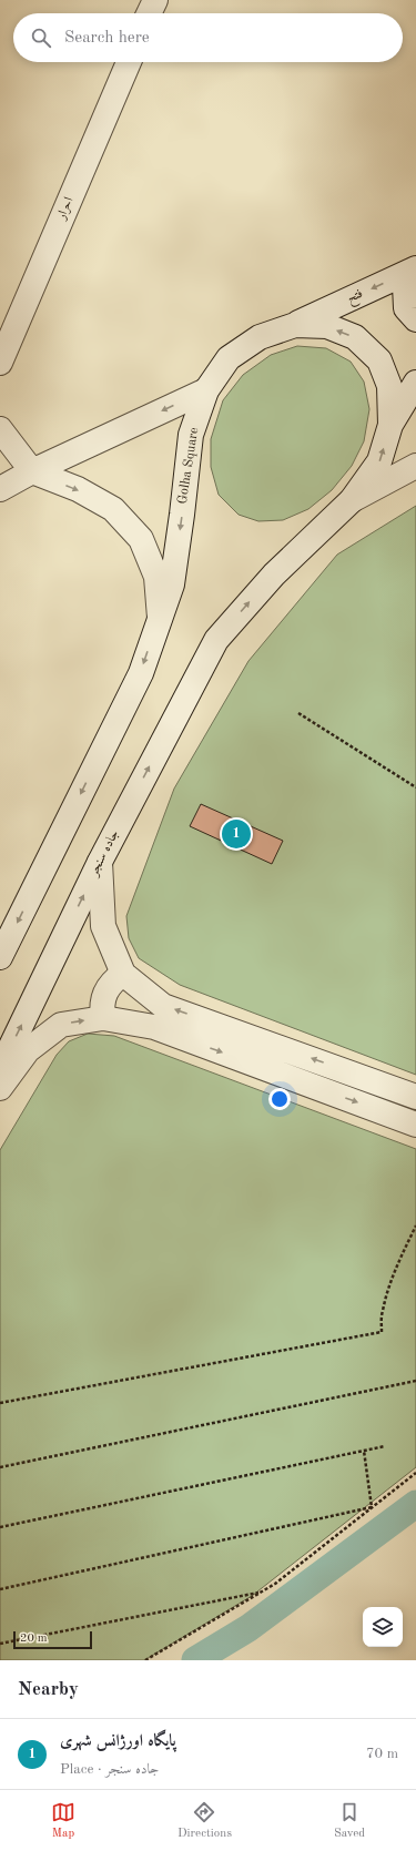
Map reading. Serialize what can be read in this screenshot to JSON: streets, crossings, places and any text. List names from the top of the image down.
{
  "streets": {
    "main road": [
      "احرار",
      "فتح",
      "Golha Square",
      "جاده سنجر"
    ]
  },
  "crossings": [
    ["فتح", "Golha Square"],
    ["Golha Square", "جاده سنجر"]
  ],
  "scale_bar": "20 m",
  "page": {
    "search": "Search here",
    "pins": "1",
    "scale": "20 m",
    "heading": "Nearby",
    "list": [
      {
        "mark": "1",
        "name": "پایگاه اورژانس شهری",
        "note": "Place · جاده سنجر",
        "value": "70 m"
      }
    ],
    "nav": ["Map", "Directions", "Saved"]
  }
}
